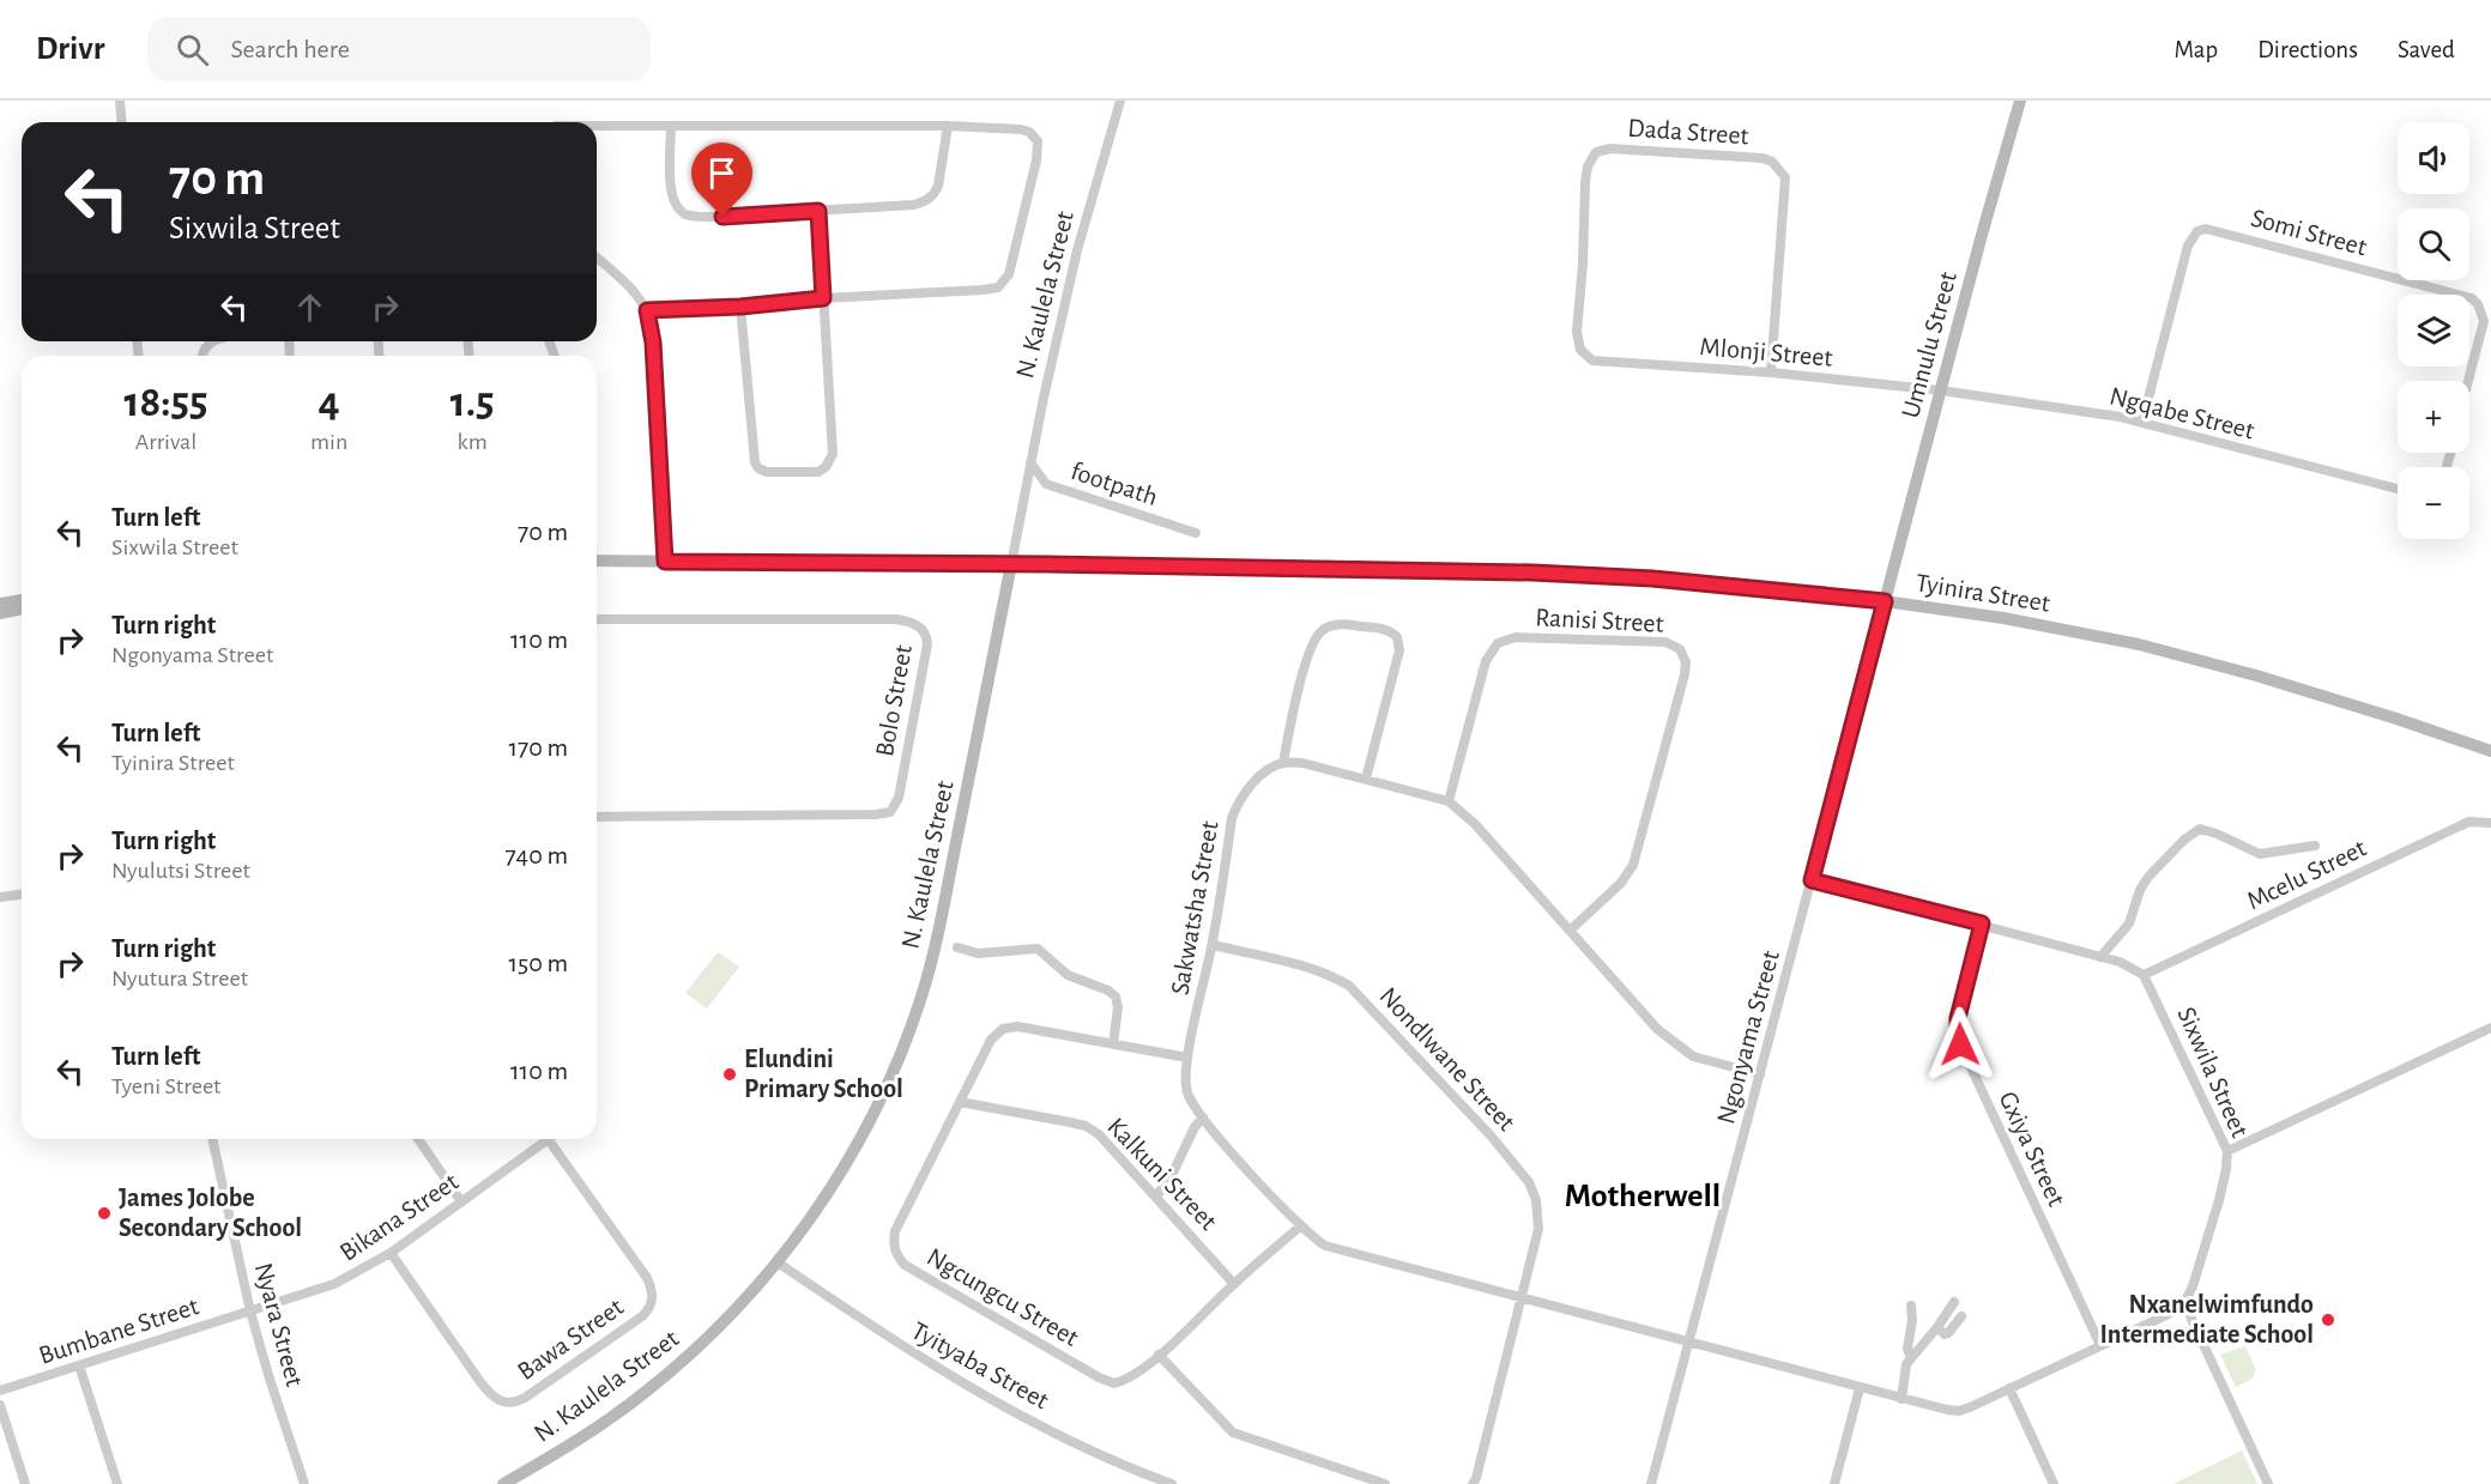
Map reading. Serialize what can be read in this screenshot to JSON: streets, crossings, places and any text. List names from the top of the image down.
{
  "streets": {
    "street": [
      "Dada Street",
      "Somi Street",
      "N. Kaulela Street",
      "Umnulu Street",
      "Mlonji Street",
      "Ngqabe Street",
      "footpath",
      "Tyinira Street",
      "Ranisi Street",
      "Bolo Street",
      "Mcelu Street",
      "Sakwatsha Street",
      "Ngonyama Street",
      "Nondlwane Street",
      "Sixwila Street",
      "Gxiya Street",
      "Kalkuni Street",
      "Bikana Street",
      "Ngcungcu Street",
      "Nyara Street",
      "Bumbane Street",
      "Bawa Street",
      "Tyityaba Street"
    ]
  },
  "crossings": [
    ["Dada Street", "Mlonji Street"],
    ["Somi Street", "Ngqabe Street"],
    ["N. Kaulela Street", "footpath"],
    ["N. Kaulela Street", "Tyinira Street"],
    ["N. Kaulela Street", "Tyityaba Street"],
    ["Umnulu Street", "Mlonji Street"],
    ["Umnulu Street", "Ngqabe Street"],
    ["Umnulu Street", "Tyinira Street"],
    ["Umnulu Street", "Ngonyama Street"],
    ["Mlonji Street", "Ngqabe Street"],
    ["Tyinira Street", "Ngonyama Street"],
    ["Mcelu Street", "Sixwila Street"],
    ["Sakwatsha Street", "Ngonyama Street"],
    ["Sakwatsha Street", "Nondlwane Street"],
    ["Sakwatsha Street", "Ngcungcu Street"],
    ["Kalkuni Street", "Ngcungcu Street"],
    ["Bikana Street", "Nyara Street"],
    ["Bikana Street", "Bumbane Street"],
    ["Bikana Street", "Bawa Street"],
    ["Nyara Street", "Bumbane Street"]
  ],
  "districts": ["Motherwell"],
  "places": ["Elundini Primary School", "James Jolobe Secondary School", "Nxanelwimfundo Intermediate School"],
  "page": {
    "header": "Drivr",
    "search": "Search here",
    "nav": ["Map", "Directions", "Saved"],
    "map_buttons": ["+", "−"],
    "turn": ["70 m", "Sixwila Street"],
    "eta": [
      "18:55",
      "Arrival",
      "4",
      "min",
      "1.5",
      "km"
    ],
    "list": [
      {
        "name": "Turn left",
        "note": "Sixwila Street",
        "value": "70 m"
      },
      {
        "name": "Turn right",
        "note": "Ngonyama Street",
        "value": "110 m"
      },
      {
        "name": "Turn left",
        "note": "Tyinira Street",
        "value": "170 m"
      },
      {
        "name": "Turn right",
        "note": "Nyulutsi Street",
        "value": "740 m"
      },
      {
        "name": "Turn right",
        "note": "Nyutura Street",
        "value": "150 m"
      },
      {
        "name": "Turn left",
        "note": "Tyeni Street",
        "value": "110 m"
      }
    ]
  }
}
